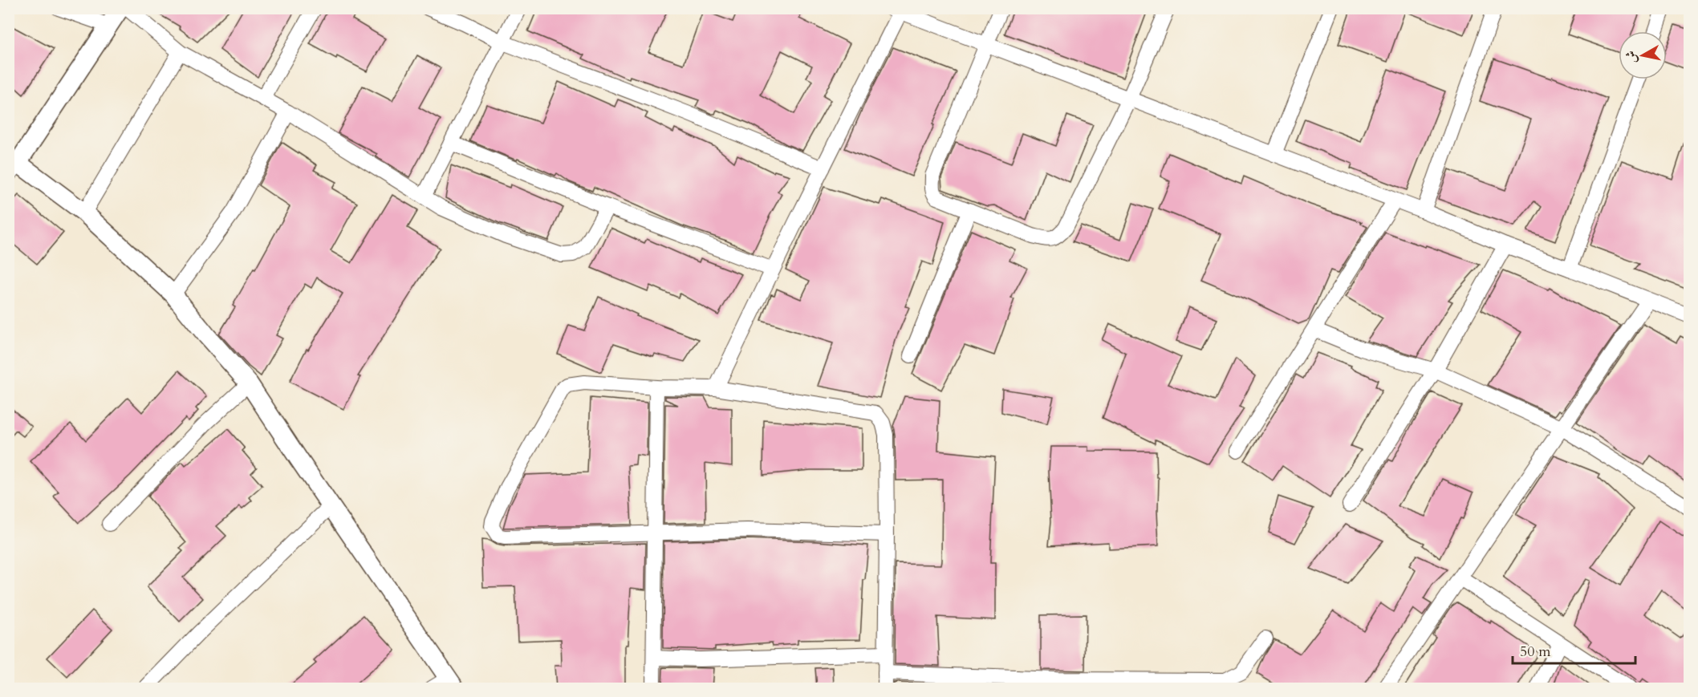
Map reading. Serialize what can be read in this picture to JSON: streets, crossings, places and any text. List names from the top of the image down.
{
  "scale_bar": "50 m",
  "north": "left"
}
